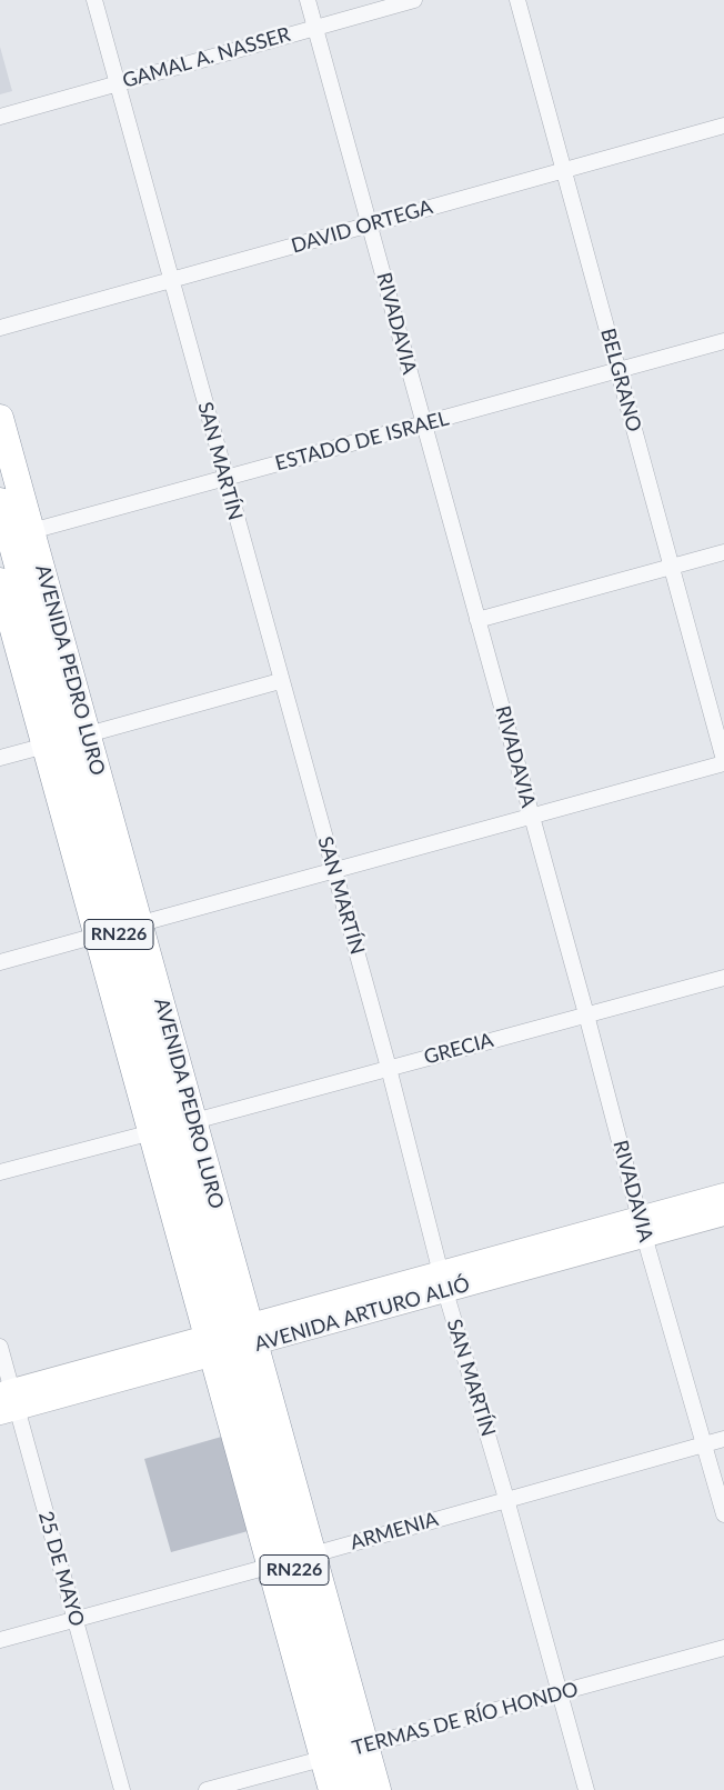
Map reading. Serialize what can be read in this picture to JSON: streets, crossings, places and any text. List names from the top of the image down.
{
  "streets": {
    "highway": ["AVENIDA PEDRO LURO", "RN226"],
    "main road": ["AVENIDA ARTURO ALIÓ"],
    "street": [
      "GAMAL A. NASSER",
      "DAVID ORTEGA",
      "RIVADAVIA",
      "BELGRANO",
      "ESTADO DE ISRAEL",
      "SAN MARTÍN",
      "GRECIA",
      "ARMENIA",
      "25 DE MAYO",
      "TERMAS DE RÍO HONDO"
    ]
  },
  "crossings": [
    ["GAMAL A. NASSER", "RIVADAVIA"],
    ["GAMAL A. NASSER", "SAN MARTÍN"],
    ["DAVID ORTEGA", "RIVADAVIA"],
    ["DAVID ORTEGA", "BELGRANO"],
    ["DAVID ORTEGA", "SAN MARTÍN"],
    ["RIVADAVIA", "ESTADO DE ISRAEL"],
    ["RIVADAVIA", "GRECIA"],
    ["RIVADAVIA", "AVENIDA ARTURO ALIÓ"],
    ["RIVADAVIA", "ARMENIA"],
    ["BELGRANO", "ESTADO DE ISRAEL"],
    ["ESTADO DE ISRAEL", "SAN MARTÍN"],
    ["ESTADO DE ISRAEL", "AVENIDA PEDRO LURO"],
    ["SAN MARTÍN", "GRECIA"],
    ["SAN MARTÍN", "AVENIDA ARTURO ALIÓ"],
    ["SAN MARTÍN", "ARMENIA"],
    ["SAN MARTÍN", "TERMAS DE RÍO HONDO"],
    ["AVENIDA PEDRO LURO", "GRECIA"],
    ["AVENIDA PEDRO LURO", "AVENIDA ARTURO ALIÓ"],
    ["AVENIDA PEDRO LURO", "ARMENIA"],
    ["AVENIDA PEDRO LURO", "TERMAS DE RÍO HONDO"],
    ["AVENIDA ARTURO ALIÓ", "25 DE MAYO"],
    ["ARMENIA", "25 DE MAYO"]
  ]
}
